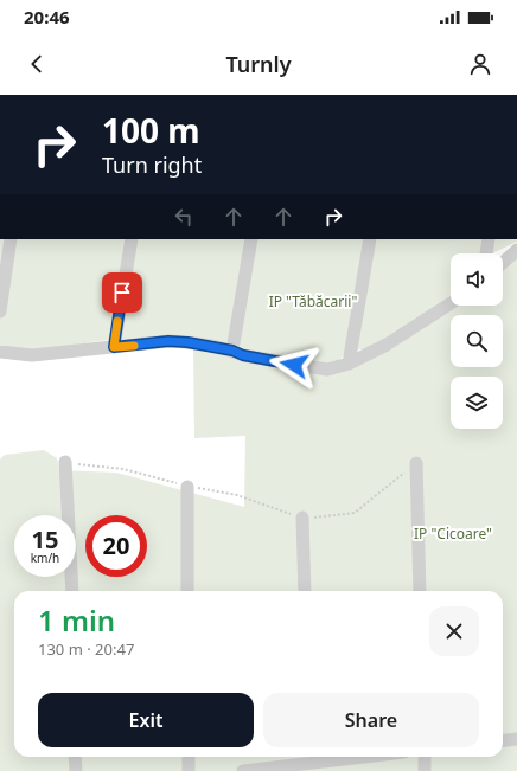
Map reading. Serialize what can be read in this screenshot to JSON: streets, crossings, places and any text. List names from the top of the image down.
{
  "parks": ["IP \"Tăbăcarii\"", "IP \"Cicoare\""],
  "page": {
    "status": "20:46",
    "header": "Turnly",
    "turn": ["100 m", "Turn right"],
    "speed": "15 km/h",
    "limit": "20",
    "heading": ["1 min", "130 m · 20:47"],
    "buttons": ["Exit", "Share"]
  }
}
